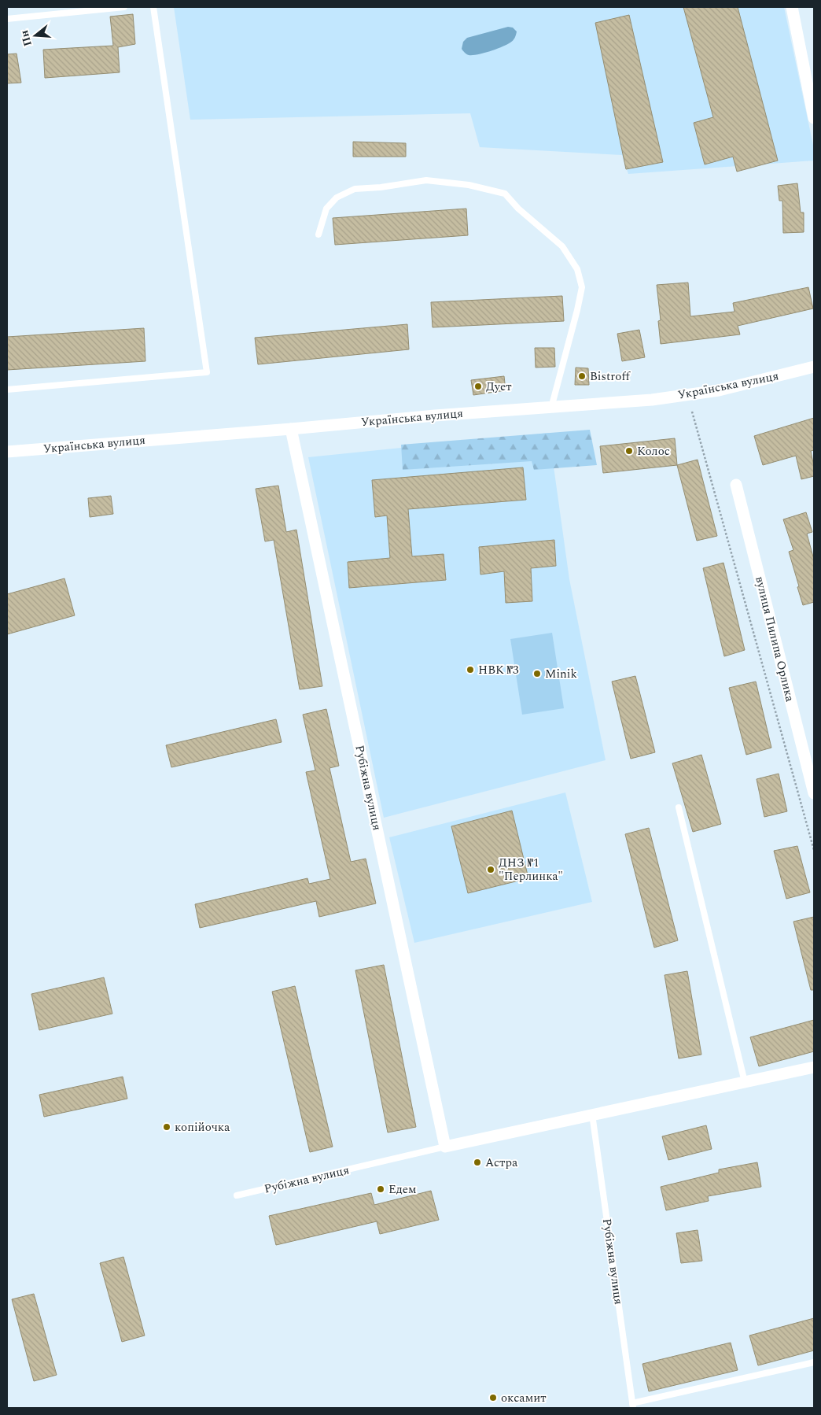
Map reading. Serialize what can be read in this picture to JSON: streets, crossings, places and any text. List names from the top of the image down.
{
  "streets": {
    "street": ["Українська вулиця", "вулиця Пилипа Орлика", "Рубіжна вулиця"]
  },
  "crossings": [
    ["Українська вулиця", "Рубіжна вулиця"]
  ],
  "places": [
    "Bistroff",
    "Дует",
    "Колос",
    "НВК №3",
    "Minik",
    "ДНЗ №1 \"Перлинка\"",
    "копійочка",
    "Астра",
    "Едем",
    "оксамит"
  ],
  "north": "left"
}
